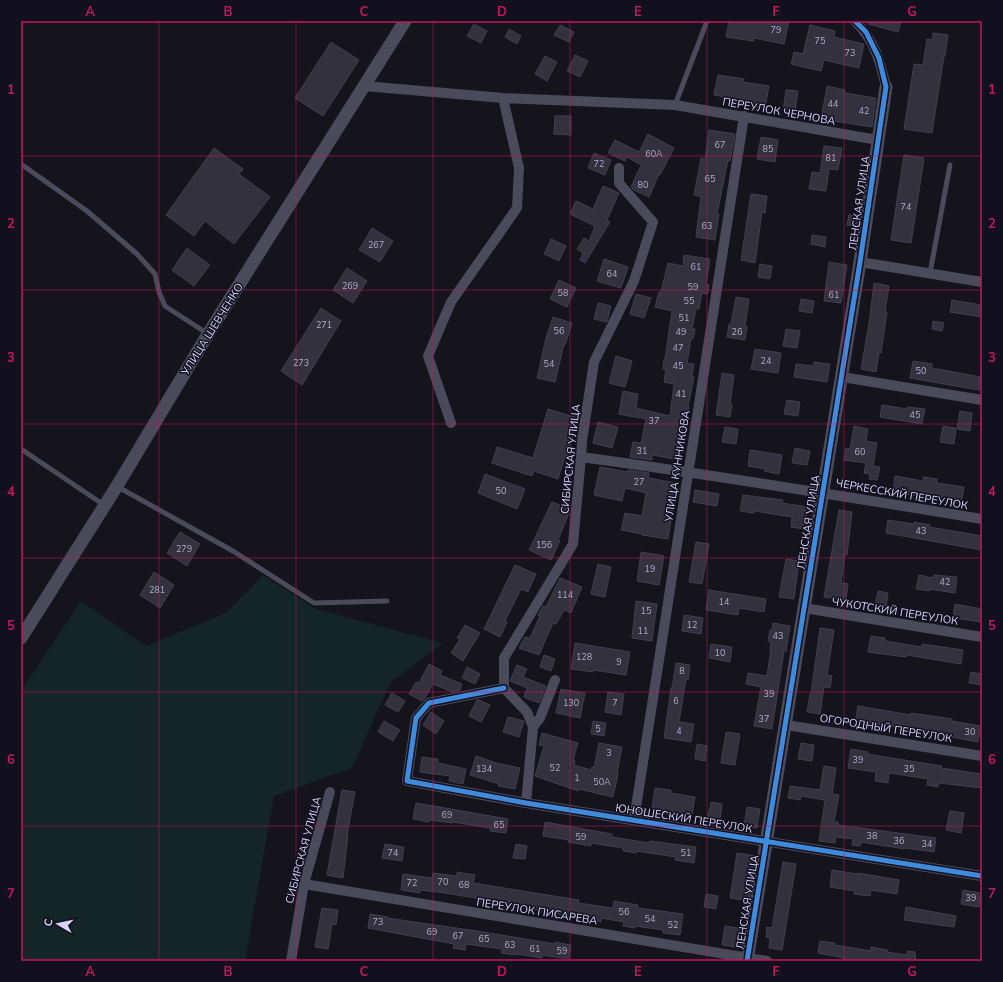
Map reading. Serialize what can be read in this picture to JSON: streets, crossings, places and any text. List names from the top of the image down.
{
  "streets": {
    "street": [
      "ПЕРЕУЛОК ЧЕРНОВА",
      "ЛЕНСКАЯ УЛИЦА",
      "УЛИЦА ШЕВЧЕНКО",
      "СИБИРСКАЯ УЛИЦА",
      "УЛИЦА КУННИКОВА",
      "ЧЕРКЕССКИЙ ПЕРЕУЛОК",
      "ЧУКОТСКИЙ ПЕРЕУЛОК",
      "ОГОРОДНЫЙ ПЕРЕУЛОК",
      "ЮНОШЕСКИЙ ПЕРЕУЛОК",
      "ПЕРЕУЛОК ПИСАРЕВА"
    ]
  },
  "crossings": [
    ["ПЕРЕУЛОК ЧЕРНОВА", "ЛЕНСКАЯ УЛИЦА"],
    ["ПЕРЕУЛОК ЧЕРНОВА", "УЛИЦА ШЕВЧЕНКО"],
    ["ПЕРЕУЛОК ЧЕРНОВА", "УЛИЦА КУННИКОВА"],
    ["ЛЕНСКАЯ УЛИЦА", "ЧЕРКЕССКИЙ ПЕРЕУЛОК"],
    ["ЛЕНСКАЯ УЛИЦА", "ЧУКОТСКИЙ ПЕРЕУЛОК"],
    ["ЛЕНСКАЯ УЛИЦА", "ОГОРОДНЫЙ ПЕРЕУЛОК"],
    ["ЛЕНСКАЯ УЛИЦА", "ЮНОШЕСКИЙ ПЕРЕУЛОК"],
    ["ЛЕНСКАЯ УЛИЦА", "ПЕРЕУЛОК ПИСАРЕВА"],
    ["СИБИРСКАЯ УЛИЦА", "ЧЕРКЕССКИЙ ПЕРЕУЛОК"],
    ["СИБИРСКАЯ УЛИЦА", "ЮНОШЕСКИЙ ПЕРЕУЛОК"],
    ["СИБИРСКАЯ УЛИЦА", "ПЕРЕУЛОК ПИСАРЕВА"],
    ["УЛИЦА КУННИКОВА", "ЧЕРКЕССКИЙ ПЕРЕУЛОК"],
    ["УЛИЦА КУННИКОВА", "ЮНОШЕСКИЙ ПЕРЕУЛОК"]
  ],
  "house_numbers": [
    "79",
    "75",
    "73",
    "44",
    "42",
    "67",
    "85",
    "60А",
    "81",
    "72",
    "65",
    "80",
    "74",
    "63",
    "267",
    "61",
    "64",
    "269",
    "59",
    "58",
    "61",
    "55",
    "51",
    "271",
    "56",
    "49",
    "26",
    "47",
    "24",
    "273",
    "54",
    "45",
    "50",
    "41",
    "45",
    "37",
    "31",
    "60",
    "27",
    "50",
    "43",
    "156",
    "279",
    "19",
    "42",
    "281",
    "114",
    "14",
    "15",
    "12",
    "11",
    "43",
    "10",
    "128",
    "9",
    "8",
    "39",
    "6",
    "130",
    "7",
    "37",
    "5",
    "4",
    "30",
    "3",
    "39",
    "52",
    "134",
    "35",
    "1",
    "50А",
    "69",
    "65",
    "38",
    "59",
    "36",
    "34",
    "74",
    "51",
    "70",
    "72",
    "68",
    "39",
    "56",
    "54",
    "73",
    "52",
    "69",
    "67",
    "65",
    "63",
    "61",
    "59"
  ],
  "north": "left",
  "grid": {
    "columns": [
      "A",
      "B",
      "C",
      "D",
      "E",
      "F",
      "G"
    ],
    "rows": [
      "1",
      "2",
      "3",
      "4",
      "5",
      "6",
      "7"
    ]
  }
}
